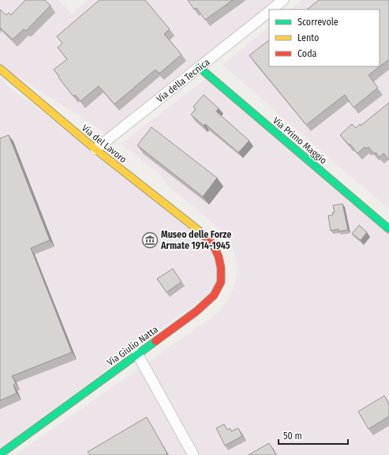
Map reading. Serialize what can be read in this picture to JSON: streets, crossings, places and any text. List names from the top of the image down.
{
  "streets": {
    "street": [
      "Via della Tecnica",
      "Via Primo Maggio",
      "Via del Lavoro",
      "Via Giulio Natta"
    ]
  },
  "crossings": [
    ["Via della Tecnica", "Via Primo Maggio"],
    ["Via della Tecnica", "Via del Lavoro"],
    ["Via del Lavoro", "Via Giulio Natta"]
  ],
  "places": {
    "museum": ["Museo delle Forze Armate 1914-1945"]
  },
  "legend": ["Scorrevole", "Lento", "Coda"],
  "scale_bar": "50 m"
}
